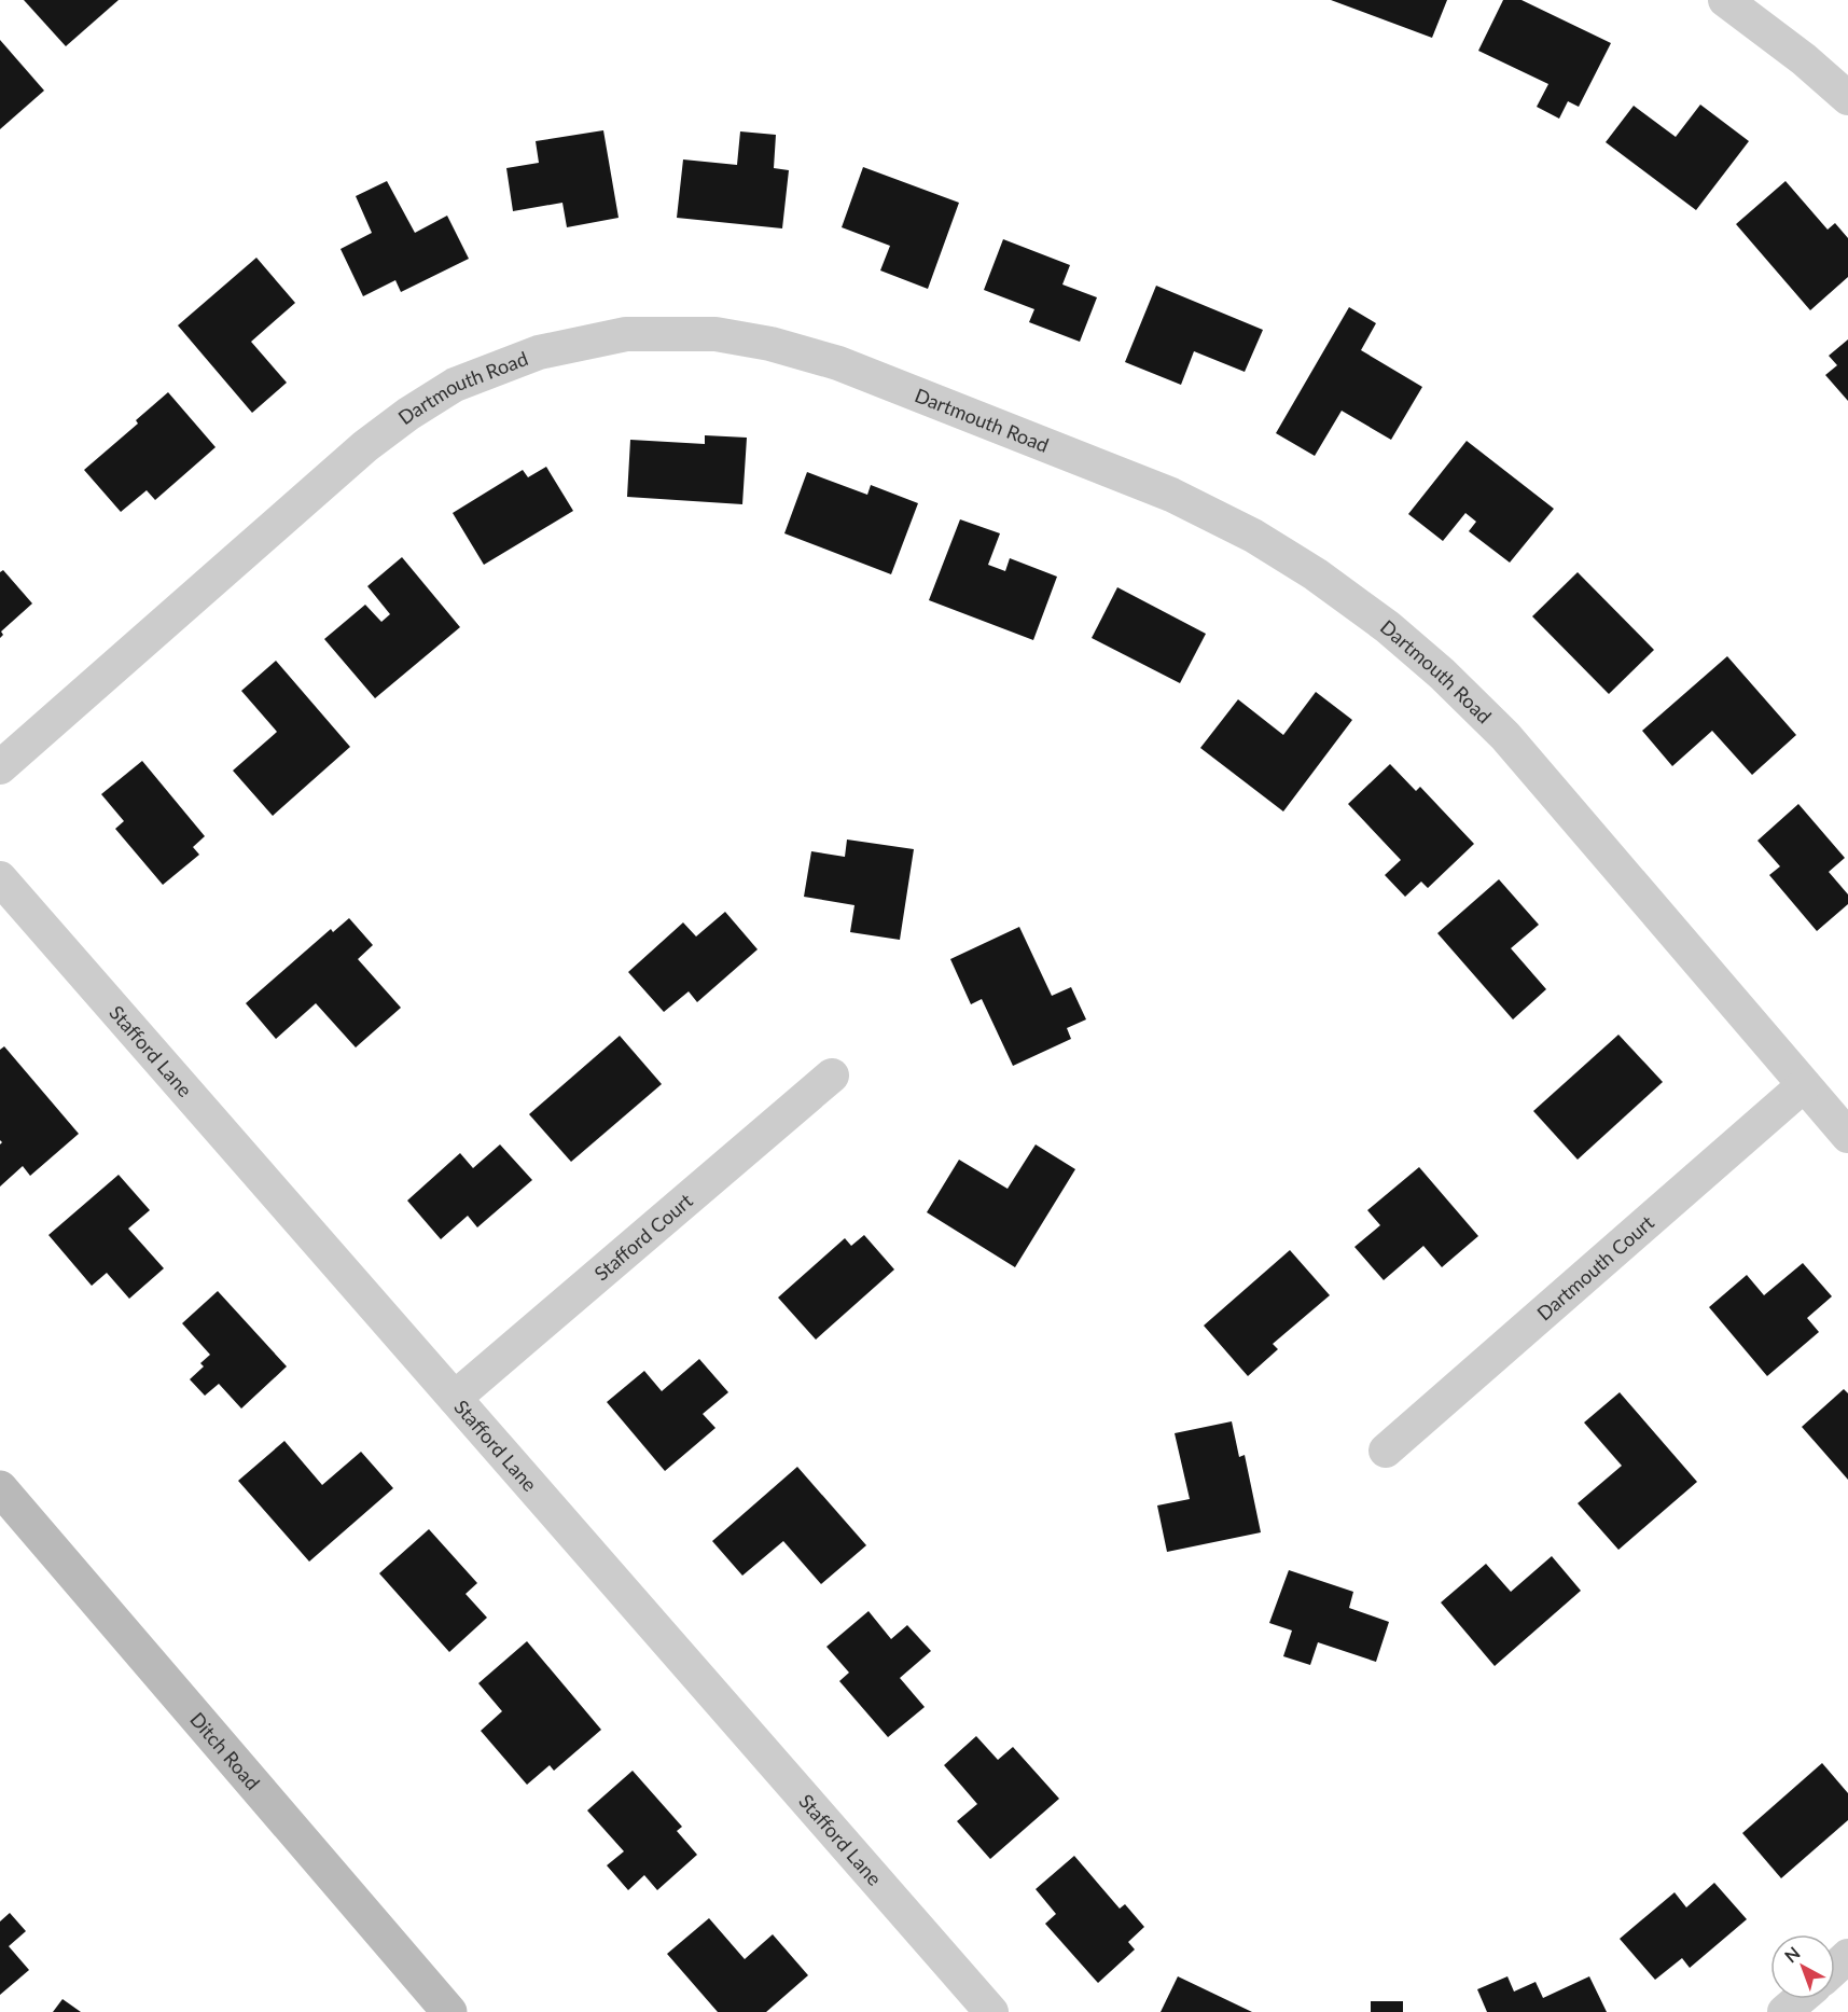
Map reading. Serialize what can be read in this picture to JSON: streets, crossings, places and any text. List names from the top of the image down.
{
  "streets": {
    "main road": ["Ditch Road"],
    "street": [
      "Dartmouth Road",
      "Stafford Lane",
      "Stafford Court",
      "Dartmouth Court"
    ]
  },
  "crossings": [
    ["Dartmouth Road", "Dartmouth Court"],
    ["Stafford Lane", "Stafford Court"]
  ],
  "north": "top left"
}
